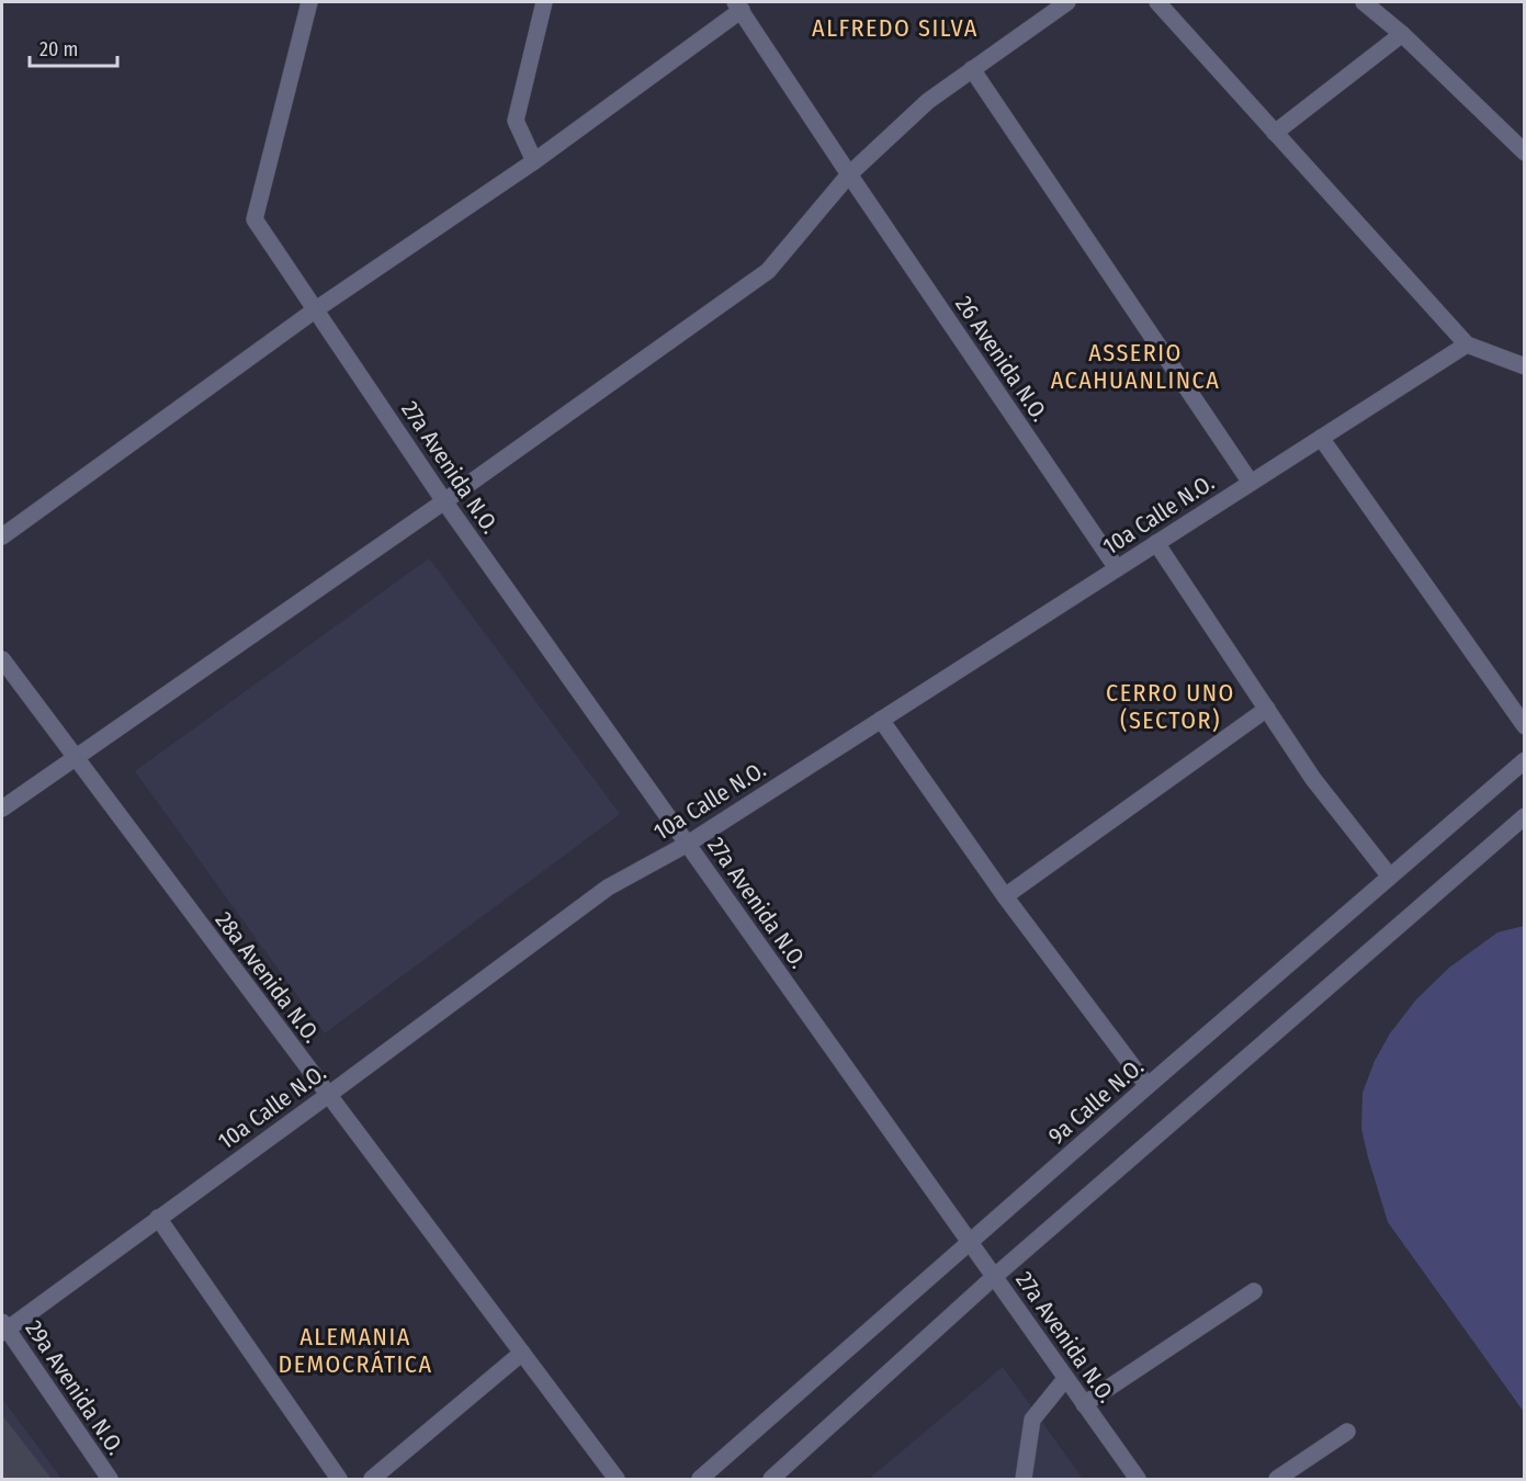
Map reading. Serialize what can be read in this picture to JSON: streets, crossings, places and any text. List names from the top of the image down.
{
  "streets": {
    "street": [
      "26 Avenida N.O.",
      "27a Avenida N.O.",
      "10a Calle N.O.",
      "28a Avenida N.O.",
      "9a Calle N.O.",
      "29a Avenida N.O."
    ]
  },
  "crossings": [
    ["26 Avenida N.O.", "10a Calle N.O."],
    ["27a Avenida N.O.", "10a Calle N.O."],
    ["27a Avenida N.O.", "9a Calle N.O."],
    ["10a Calle N.O.", "28a Avenida N.O."],
    ["10a Calle N.O.", "29a Avenida N.O."]
  ],
  "districts": [
    "ALFREDO SILVA",
    "ASSERIO ACAHUANLINCA",
    "CERRO UNO (SECTOR)",
    "ALEMANIA DEMOCRÁTICA"
  ],
  "scale_bar": "20 m"
}
